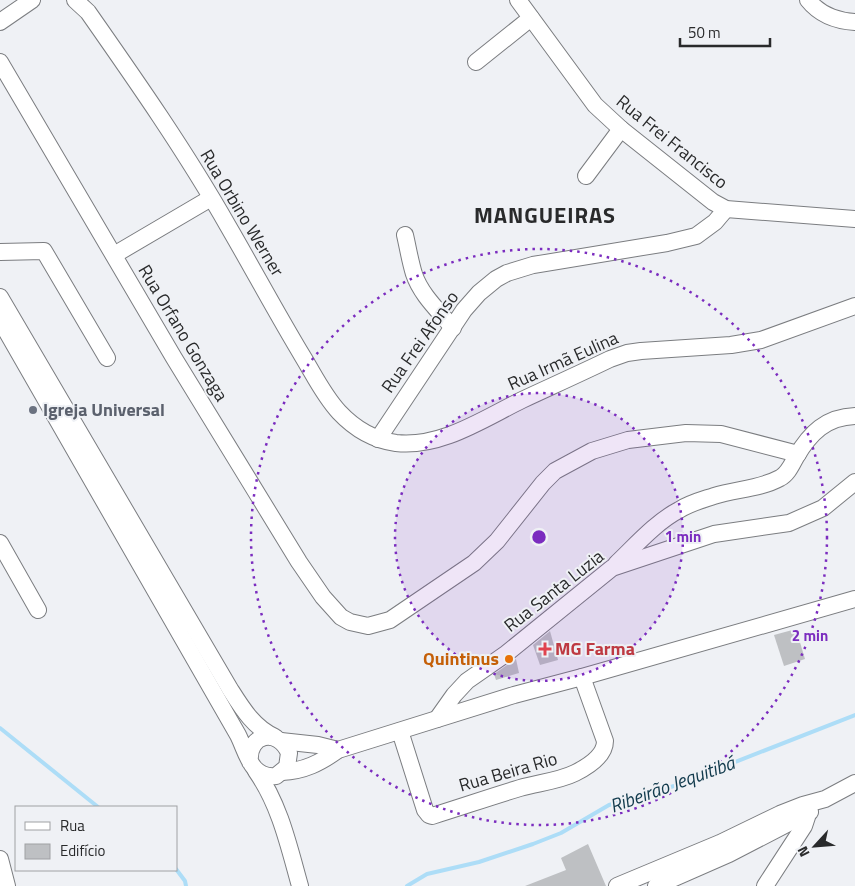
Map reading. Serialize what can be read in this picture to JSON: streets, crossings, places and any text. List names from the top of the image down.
{
  "streets": {
    "street": [
      "Rua Frei Francisco",
      "Rua Orbino Werner",
      "Rua Orfano Gonzaga",
      "Rua Frei Afonso",
      "Rua Irmã Eulina",
      "Rua Santa Luzia",
      "Rua Beira Rio"
    ]
  },
  "crossings": [
    ["Rua Frei Francisco", "Rua Frei Afonso"],
    ["Rua Orbino Werner", "Rua Frei Afonso"],
    ["Rua Orbino Werner", "Rua Irmã Eulina"],
    ["Rua Frei Afonso", "Rua Irmã Eulina"]
  ],
  "districts": ["MANGUEIRAS"],
  "water": ["Ribeirão Jequitibá"],
  "places": {
    "other": ["Igreja Universal", "Quintinus"],
    "health": ["MG Farma"]
  },
  "legend": ["Rua", "Edifício"],
  "scale_bar": "50 m",
  "north": "bottom left",
  "rings": ["1 min", "2 min"]
}
